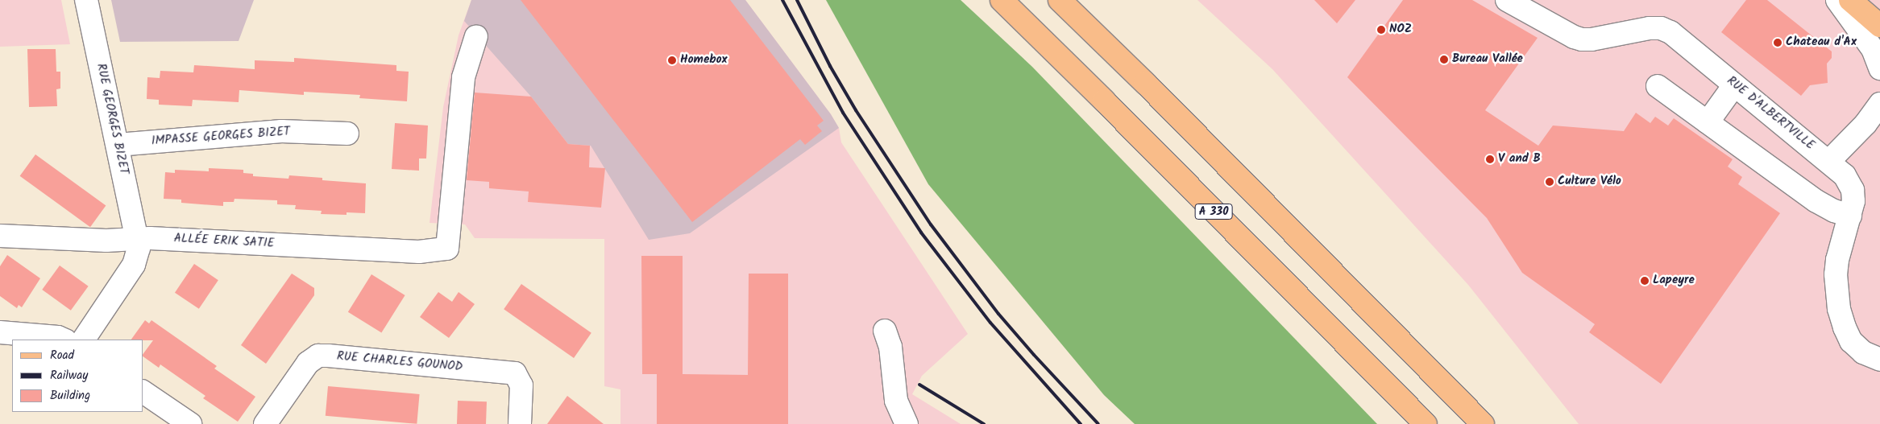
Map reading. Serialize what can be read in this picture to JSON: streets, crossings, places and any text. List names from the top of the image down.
{
  "streets": {
    "main road": ["A 330"],
    "street": [
      "RUE D'ALBERTVILLE",
      "RUE GEORGES BIZET",
      "IMPASSE GEORGES BIZET",
      "ALLÉE ERIK SATIE",
      "RUE CHARLES GOUNOD"
    ]
  },
  "crossings": [
    ["RUE GEORGES BIZET", "IMPASSE GEORGES BIZET"],
    ["RUE GEORGES BIZET", "ALLÉE ERIK SATIE"]
  ],
  "places": [
    "NOZ",
    "Chateau d'Ax",
    "Bureau Vallée",
    "Homebox",
    "V and B",
    "Culture Vélo",
    "Lapeyre"
  ],
  "legend": ["Road", "Railway", "Building"]
}
